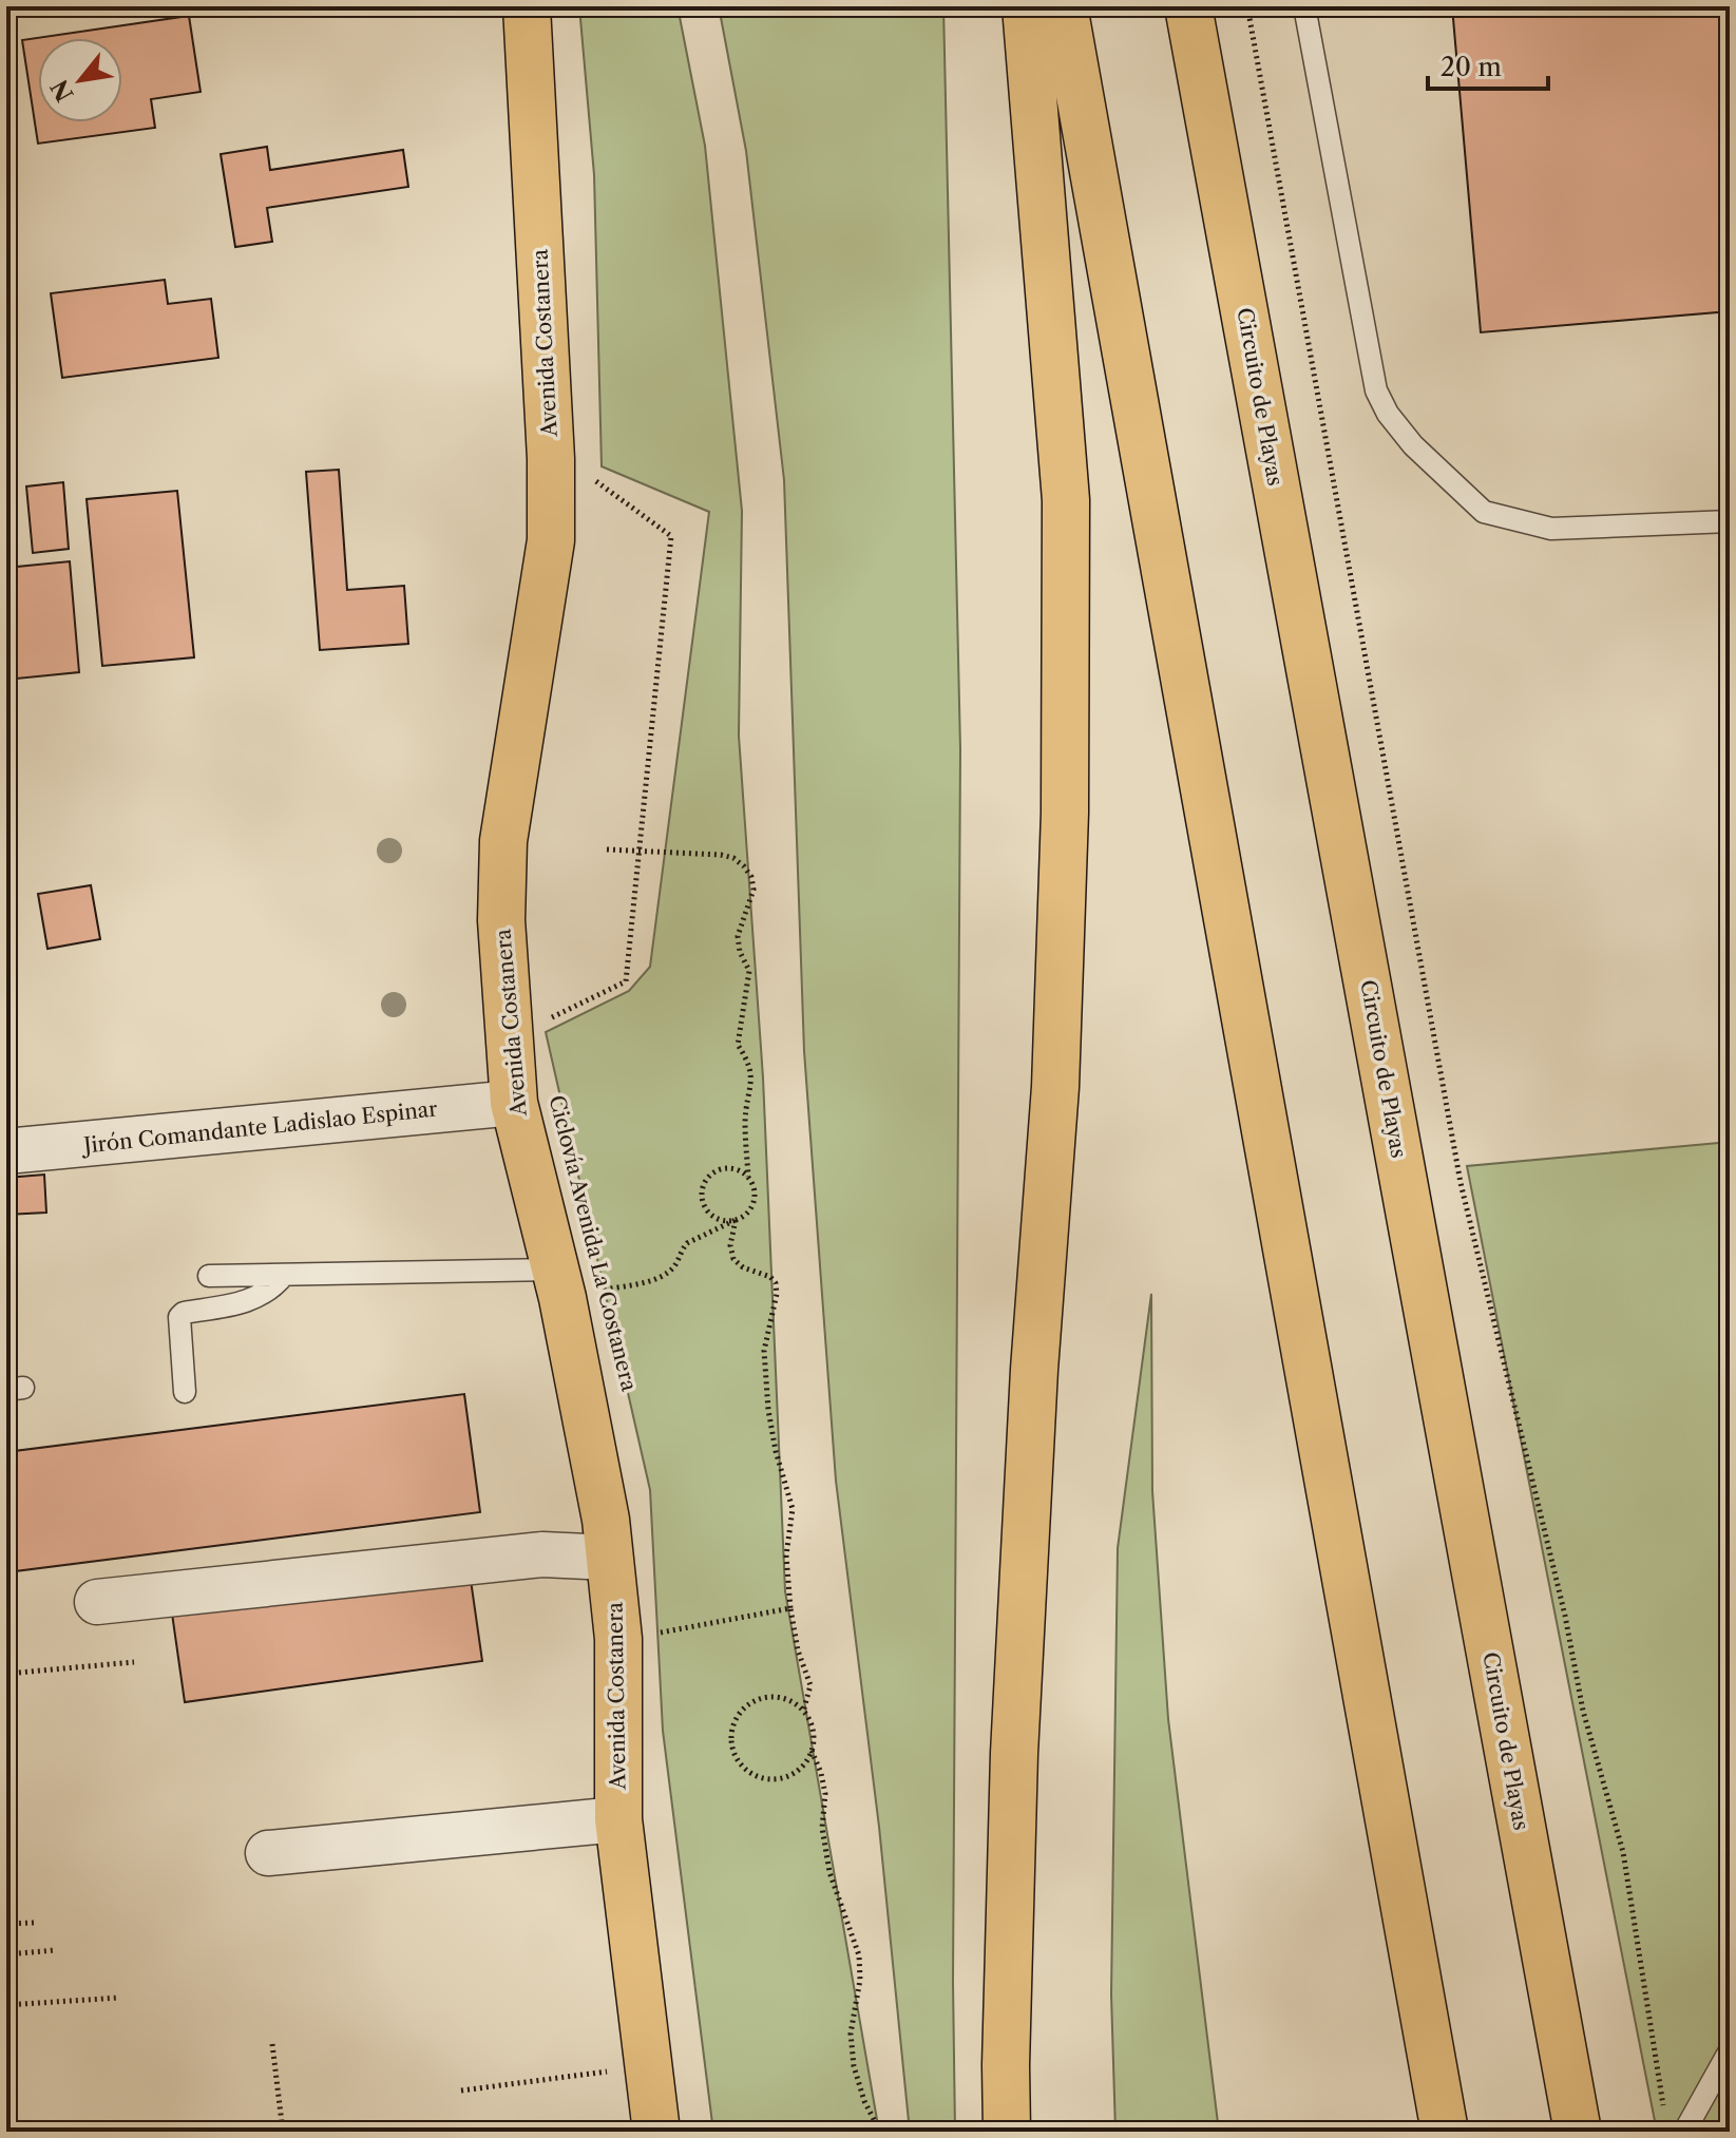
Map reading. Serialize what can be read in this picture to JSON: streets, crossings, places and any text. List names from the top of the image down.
{
  "streets": {
    "main road": ["Avenida Costanera", "Circuito de Playas"],
    "street": ["Jirón Comandante Ladislao Espinar"]
  },
  "crossings": [
    ["Avenida Costanera", "Jirón Comandante Ladislao Espinar"]
  ],
  "scale_bar": "20 m",
  "north": "bottom left"
}
